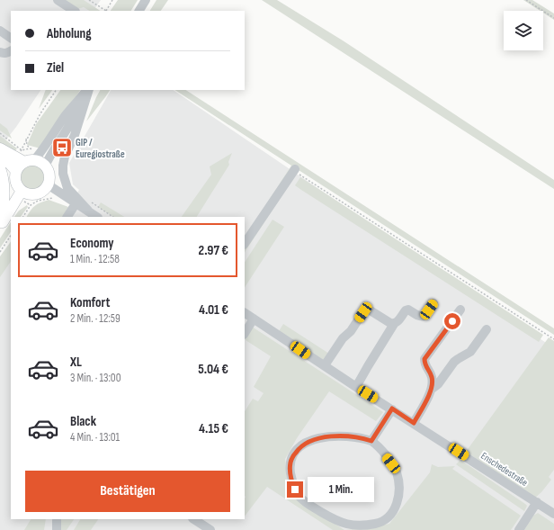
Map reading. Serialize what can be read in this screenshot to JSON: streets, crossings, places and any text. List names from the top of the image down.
{
  "streets": {
    "street": ["Enschedestraße"]
  },
  "places": {
    "bus stop": ["GIP / Euregiostraße"]
  },
  "page": {
    "banner": ["Abholung", "Ziel"],
    "list": [
      {
        "name": "Economy",
        "note": "1 Min. · 12:58",
        "value": "2.97 €"
      },
      {
        "name": "Komfort",
        "note": "2 Min. · 12:59",
        "value": "4.01 €"
      },
      {
        "name": "XL",
        "note": "3 Min. · 13:00",
        "value": "5.04 €"
      },
      {
        "name": "Black",
        "note": "4 Min. · 13:01",
        "value": "4.15 €"
      }
    ],
    "buttons": "Bestätigen",
    "bubble": "1 Min."
  }
}
